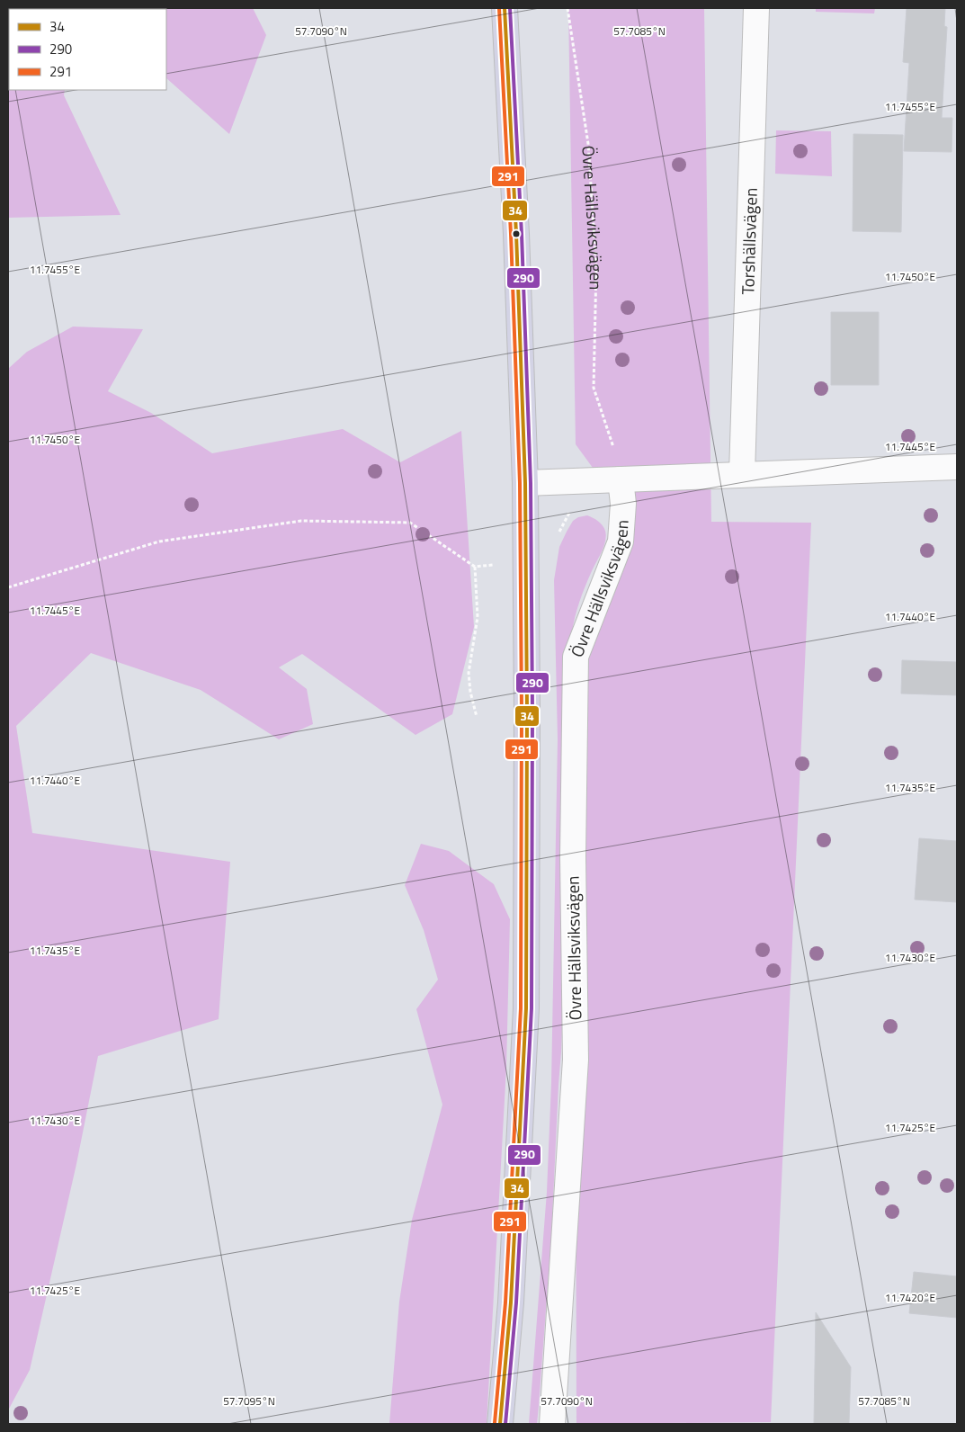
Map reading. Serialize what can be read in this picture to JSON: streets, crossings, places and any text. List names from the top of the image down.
{
  "streets": {
    "street": ["Övre Hällsviksvägen", "Torshällsvägen"]
  },
  "lines": ["transit line 34", "transit line 290", "transit line 291"],
  "legend": ["34", "290", "291"],
  "coordinates": [
    "57.7090°N",
    "57.7085°N",
    "11.7455°E",
    "11.7450°E",
    "11.7445°E",
    "11.7440°E",
    "11.7435°E",
    "11.7430°E",
    "11.7425°E",
    "11.7420°E",
    "57.7095°N"
  ]
}
